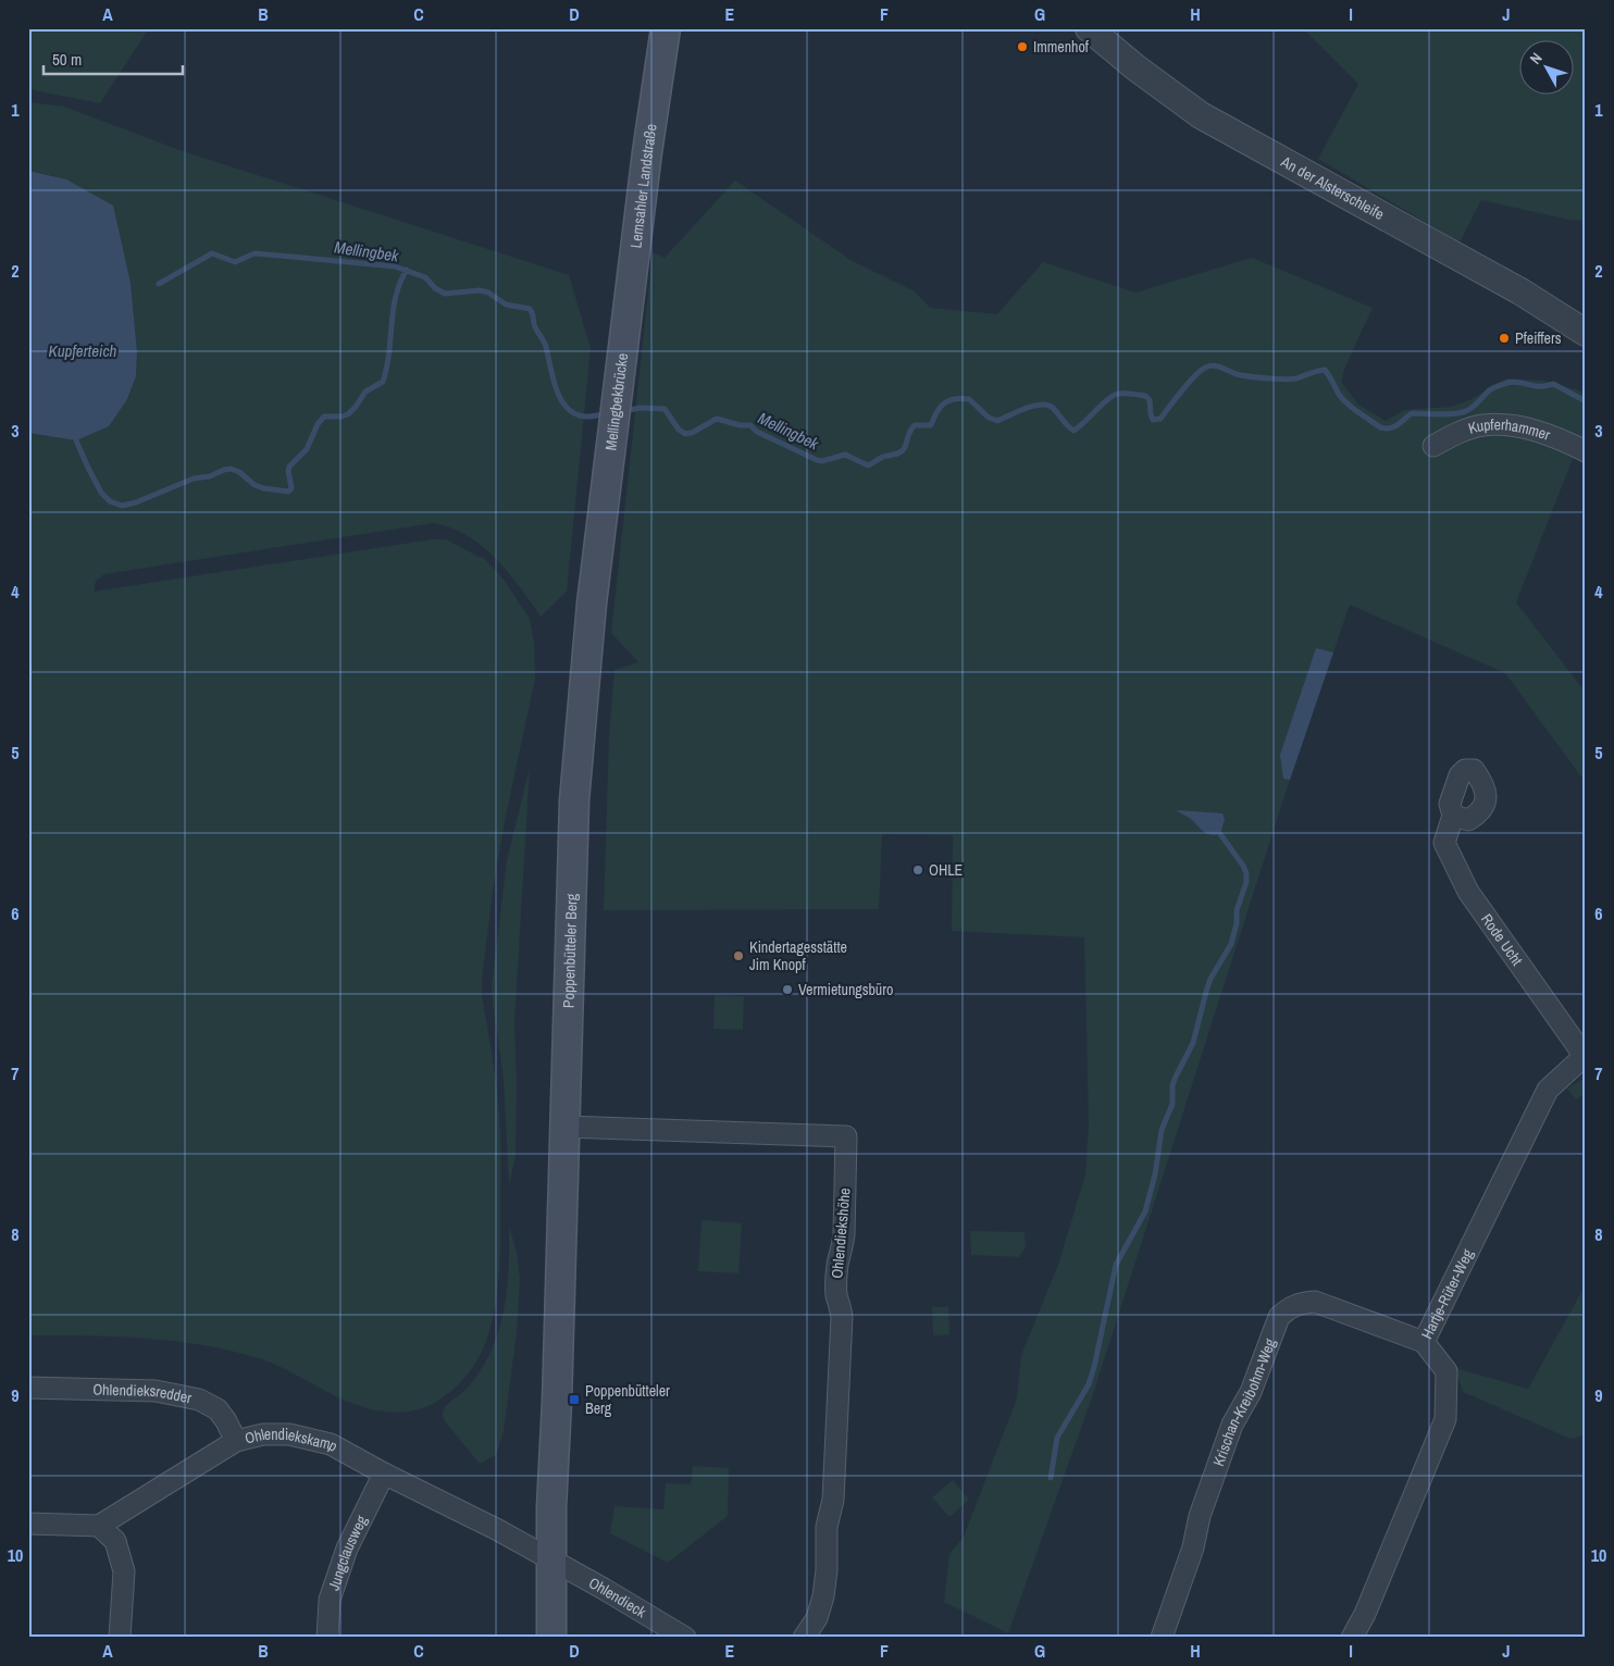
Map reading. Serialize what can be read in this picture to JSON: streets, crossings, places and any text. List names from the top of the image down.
{
  "streets": {
    "main road": ["Lemsahler Landstraße", "Mellingbekbrücke", "Poppenbütteler Berg"],
    "street": [
      "An der Alsterschleife",
      "Kupferhammer",
      "Rode Ucht",
      "Ohlendiekshöhe",
      "Hartje-Rüter-Weg",
      "Ohlendieksredder",
      "Krischan-Kreibohm-Weg",
      "Ohlendiekskamp",
      "Jungclausweg",
      "Ohlendieck"
    ]
  },
  "crossings": [
    ["Lemsahler Landstraße", "Mellingbekbrücke"],
    ["Mellingbekbrücke", "Poppenbütteler Berg"],
    ["Rode Ucht", "Hartje-Rüter-Weg"],
    ["Poppenbütteler Berg", "Ohlendiekshöhe"],
    ["Poppenbütteler Berg", "Ohlendiekskamp"],
    ["Poppenbütteler Berg", "Ohlendieck"],
    ["Hartje-Rüter-Weg", "Krischan-Kreibohm-Weg"],
    ["Ohlendieksredder", "Ohlendiekskamp"],
    ["Ohlendiekskamp", "Jungclausweg"],
    ["Ohlendiekskamp", "Ohlendieck"]
  ],
  "water": ["Mellingbek", "Kupferteich"],
  "places": {
    "other": [
      "Immenhof",
      "Pfeiffers",
      "OHLE",
      "Kindertagesstätte Jim Knopf",
      "Vermietungsbüro"
    ],
    "transit": ["Poppenbütteler Berg"]
  },
  "scale_bar": "50 m",
  "north": "top left",
  "grid": {
    "columns": [
      "A",
      "B",
      "C",
      "D",
      "E",
      "F",
      "G",
      "H",
      "I",
      "J"
    ],
    "rows": [
      "1",
      "2",
      "3",
      "4",
      "5",
      "6",
      "7",
      "8",
      "9",
      "10"
    ]
  }
}
